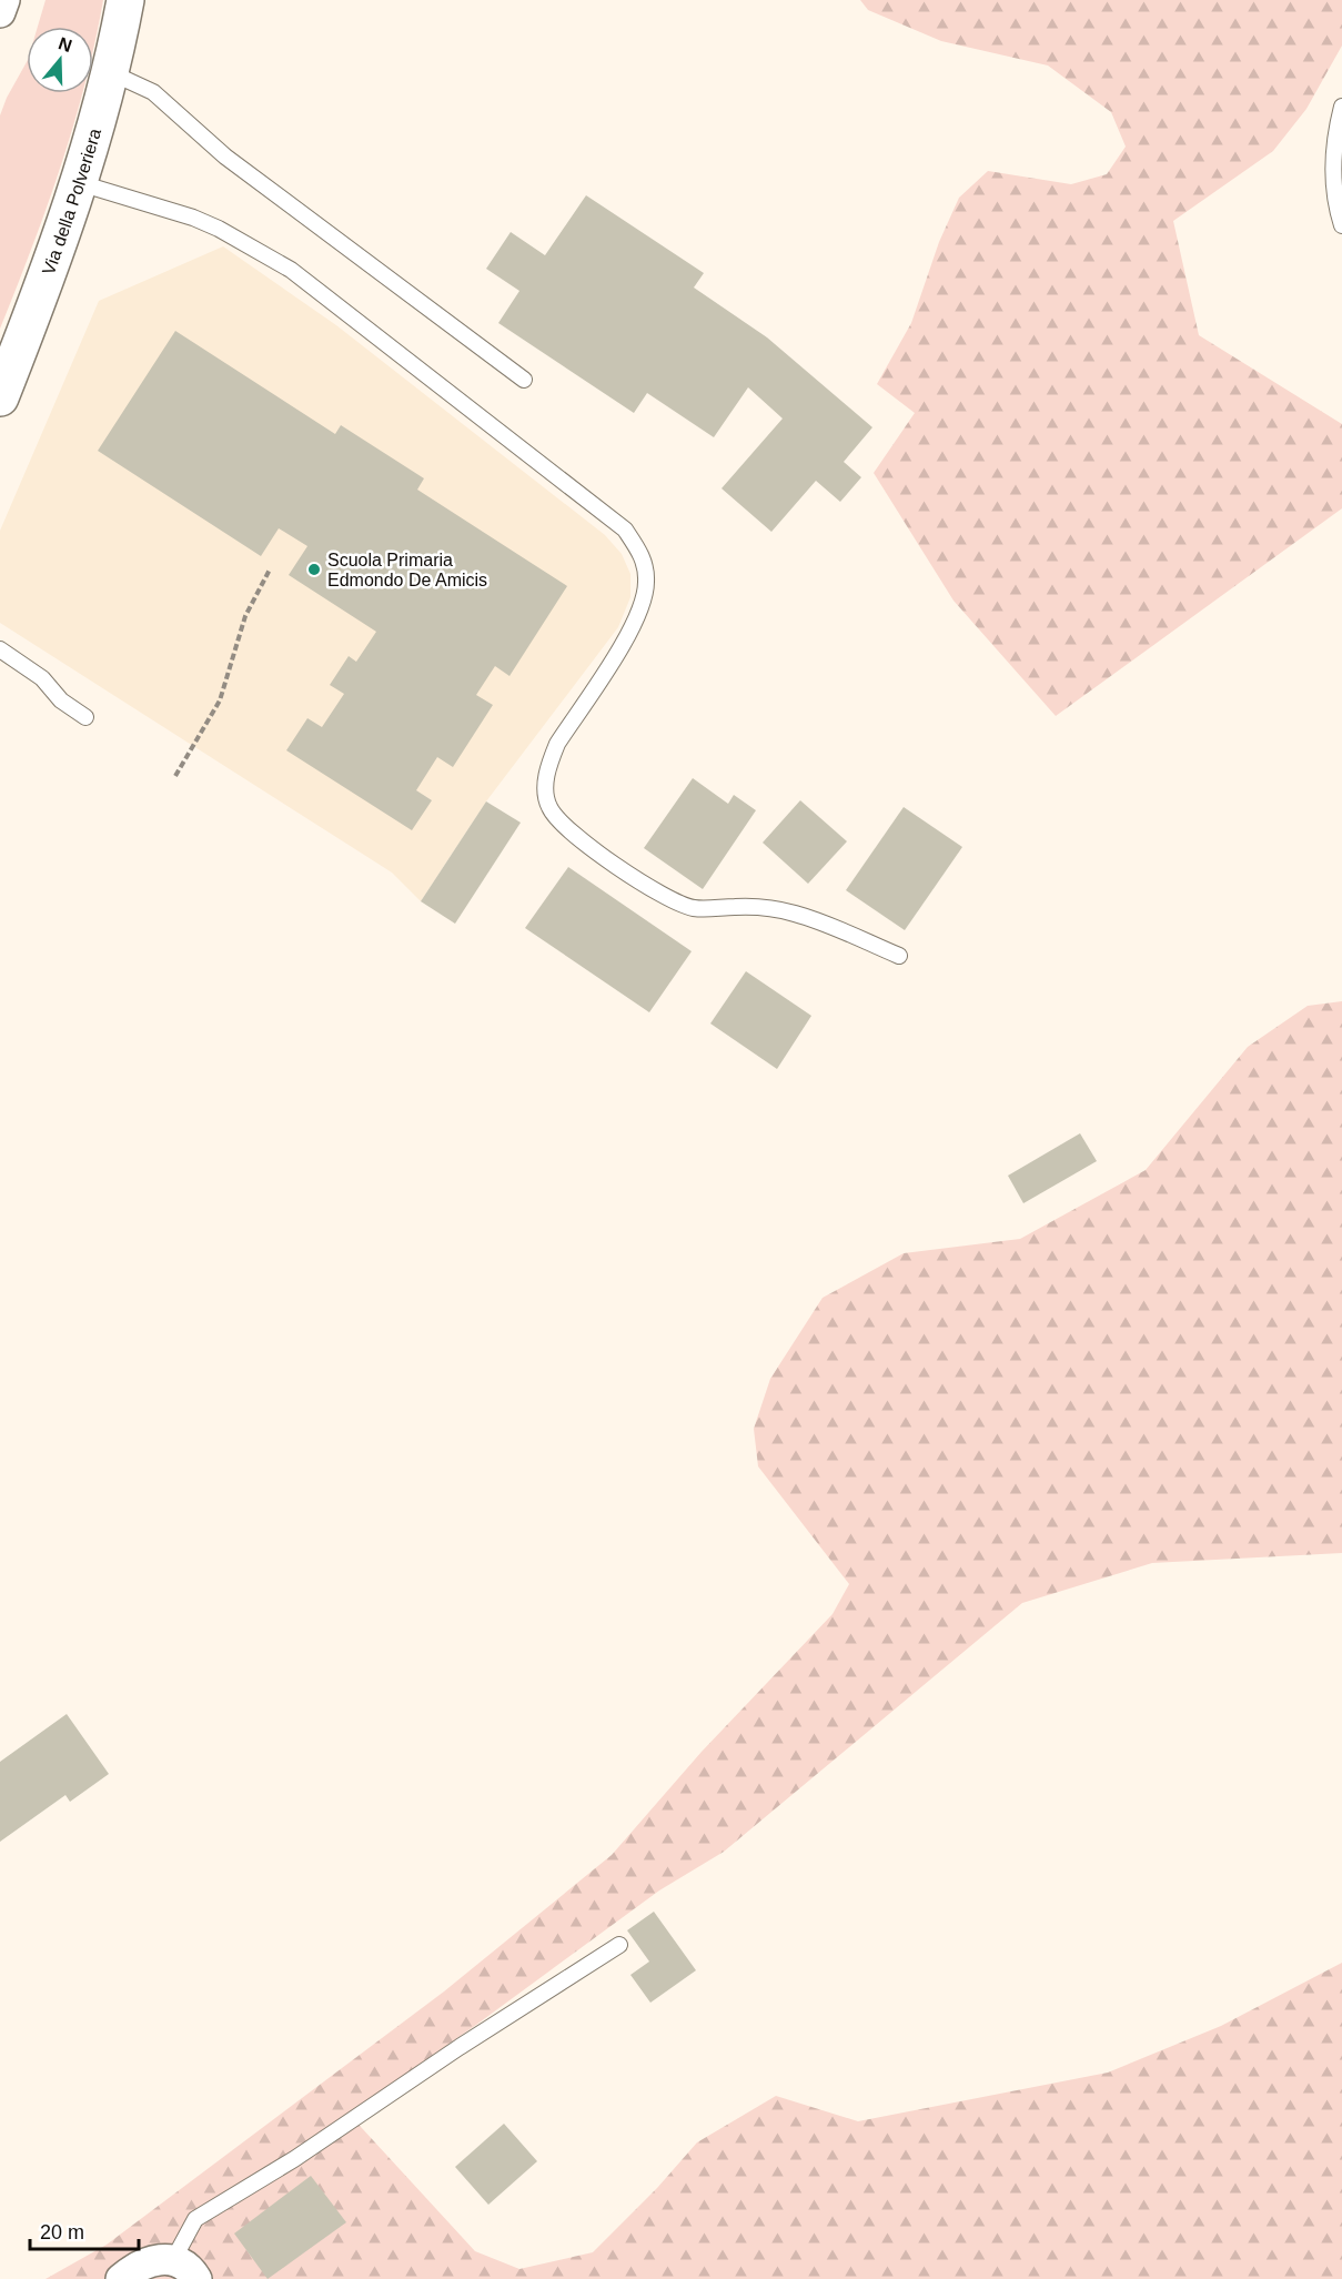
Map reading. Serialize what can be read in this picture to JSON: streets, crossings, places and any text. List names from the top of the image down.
{
  "streets": {
    "main road": ["Via della Polveriera"]
  },
  "places": ["Scuola Primaria Edmondo De Amicis"],
  "scale_bar": "20 m",
  "north": "top"
}
